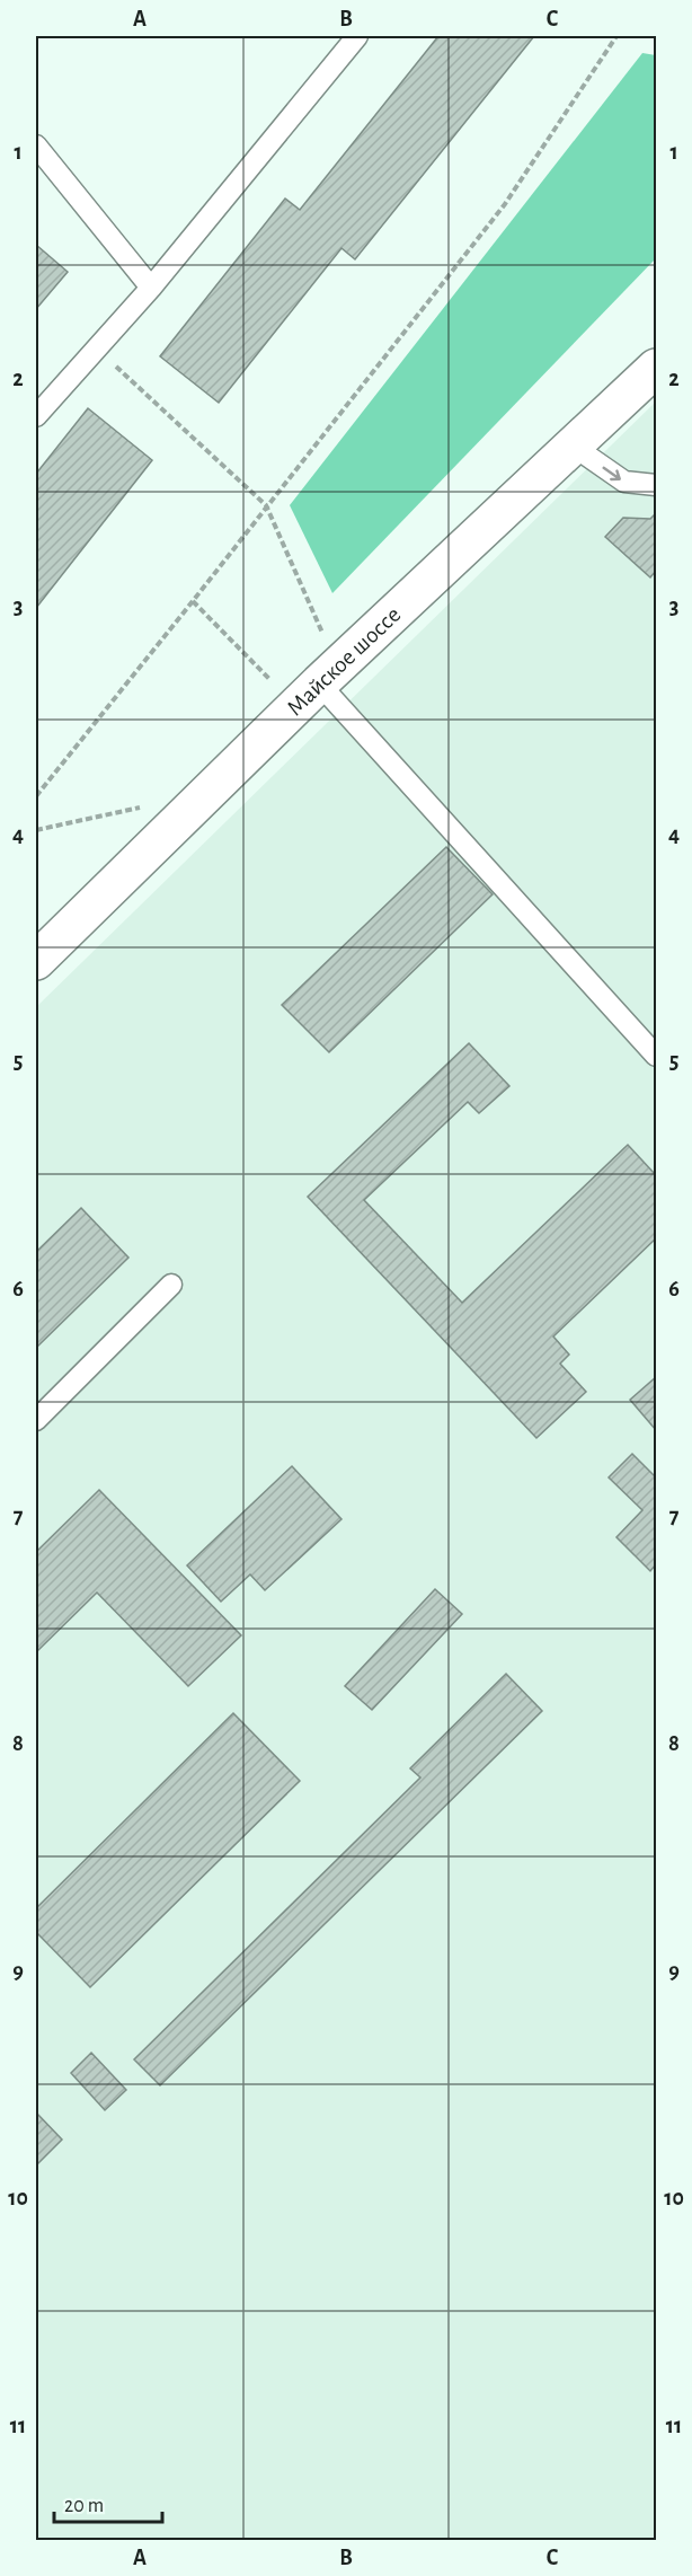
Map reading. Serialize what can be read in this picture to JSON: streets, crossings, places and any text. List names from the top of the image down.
{
  "streets": {
    "street": ["Майское шоссе"]
  },
  "scale_bar": "20 m",
  "grid": {
    "columns": ["A", "B", "C"],
    "rows": [
      "1",
      "2",
      "3",
      "4",
      "5",
      "6",
      "7",
      "8",
      "9",
      "10",
      "11"
    ]
  }
}
